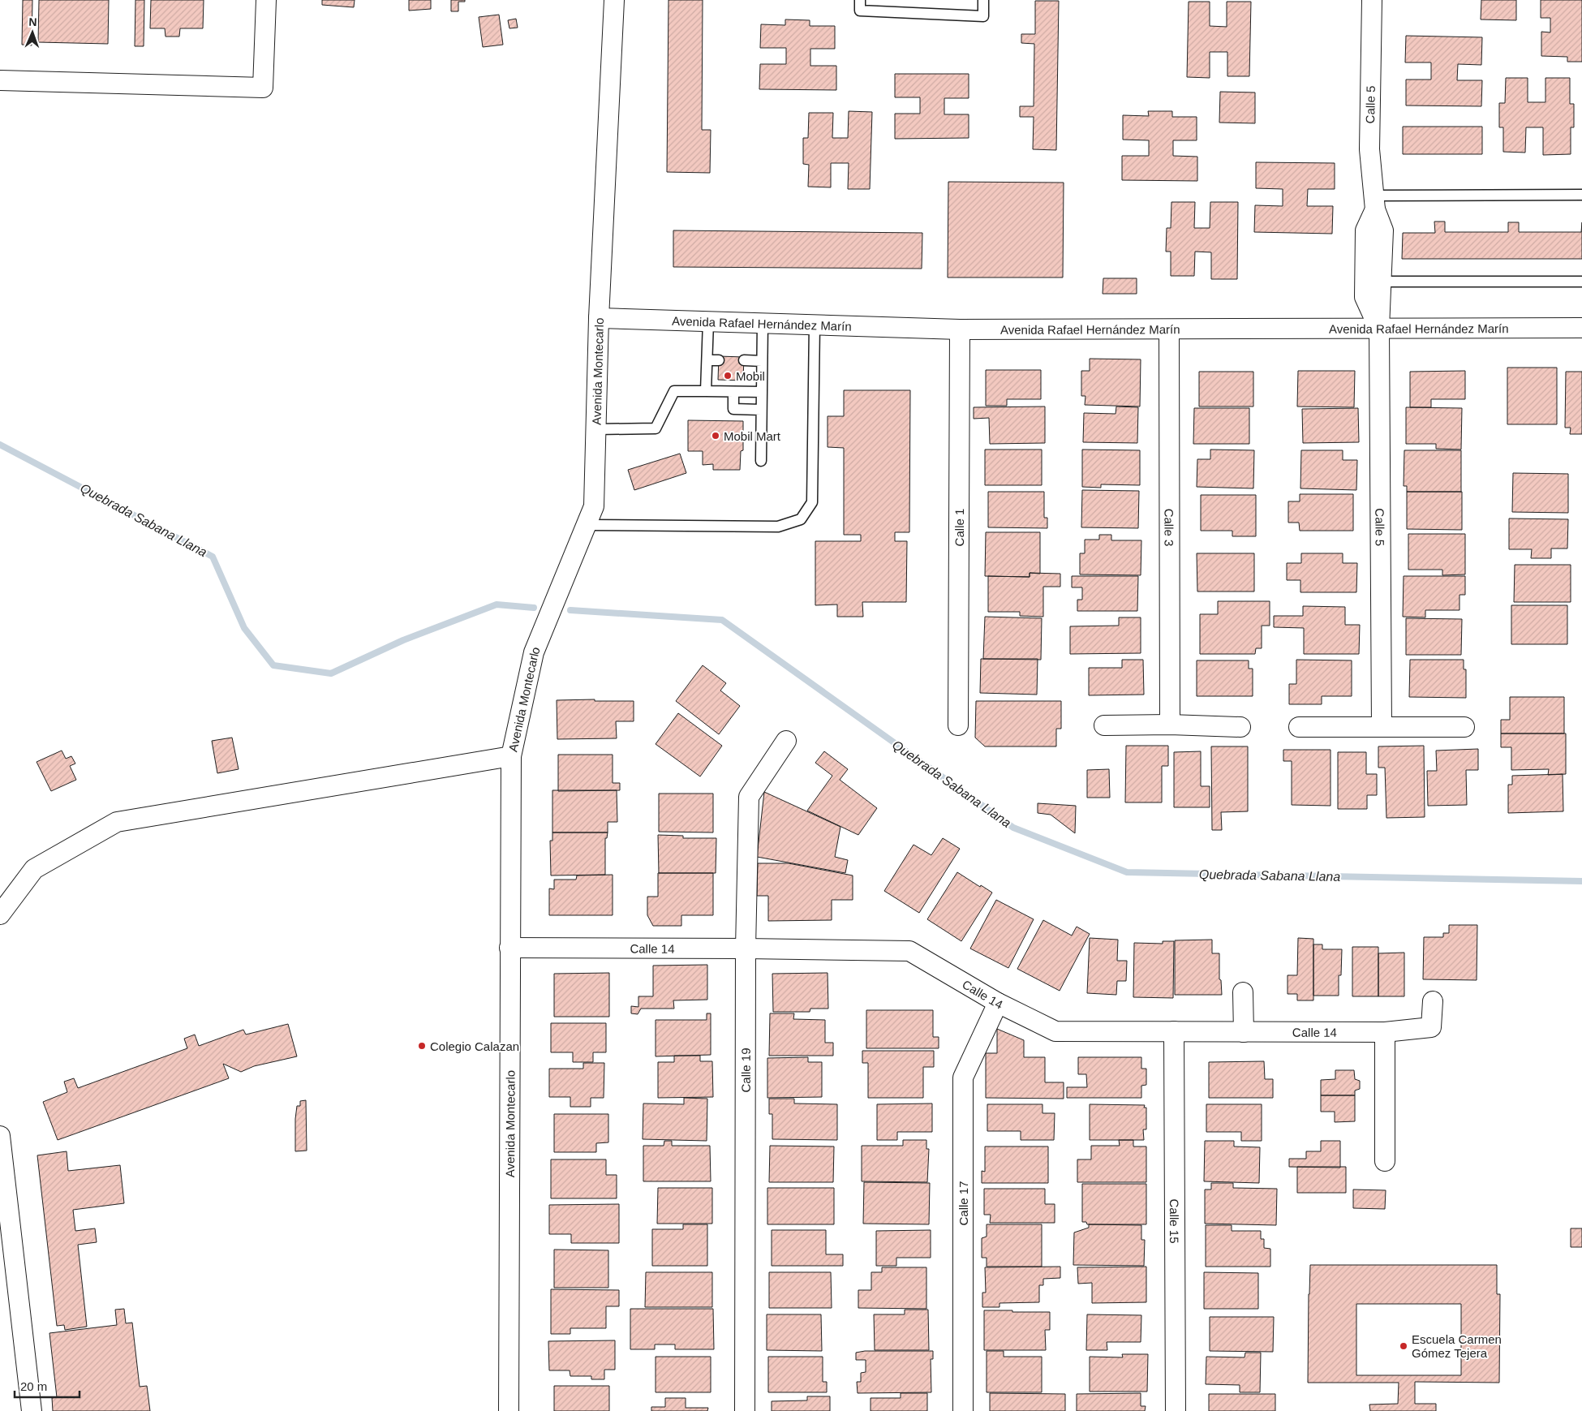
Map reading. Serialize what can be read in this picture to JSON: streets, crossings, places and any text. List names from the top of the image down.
{
  "streets": {
    "street": [
      "Calle 5",
      "Avenida Rafael Hernández Marín",
      "Avenida Montecarlo",
      "Calle 1",
      "Calle 3",
      "Calle 14",
      "Calle 19",
      "Calle 17",
      "Calle 15"
    ]
  },
  "crossings": [
    ["Calle 5", "Avenida Rafael Hernández Marín"],
    ["Avenida Rafael Hernández Marín", "Avenida Montecarlo"],
    ["Avenida Rafael Hernández Marín", "Calle 1"],
    ["Avenida Rafael Hernández Marín", "Calle 3"],
    ["Avenida Montecarlo", "Calle 14"],
    ["Calle 14", "Calle 19"],
    ["Calle 14", "Calle 17"],
    ["Calle 14", "Calle 15"]
  ],
  "water": ["Quebrada Sabana Llana"],
  "places": [
    "Mobil",
    "Mobil Mart",
    "Colegio Calazan",
    "Escuela Carmen Gómez Tejera"
  ],
  "scale_bar": "20 m",
  "north": "top"
}
